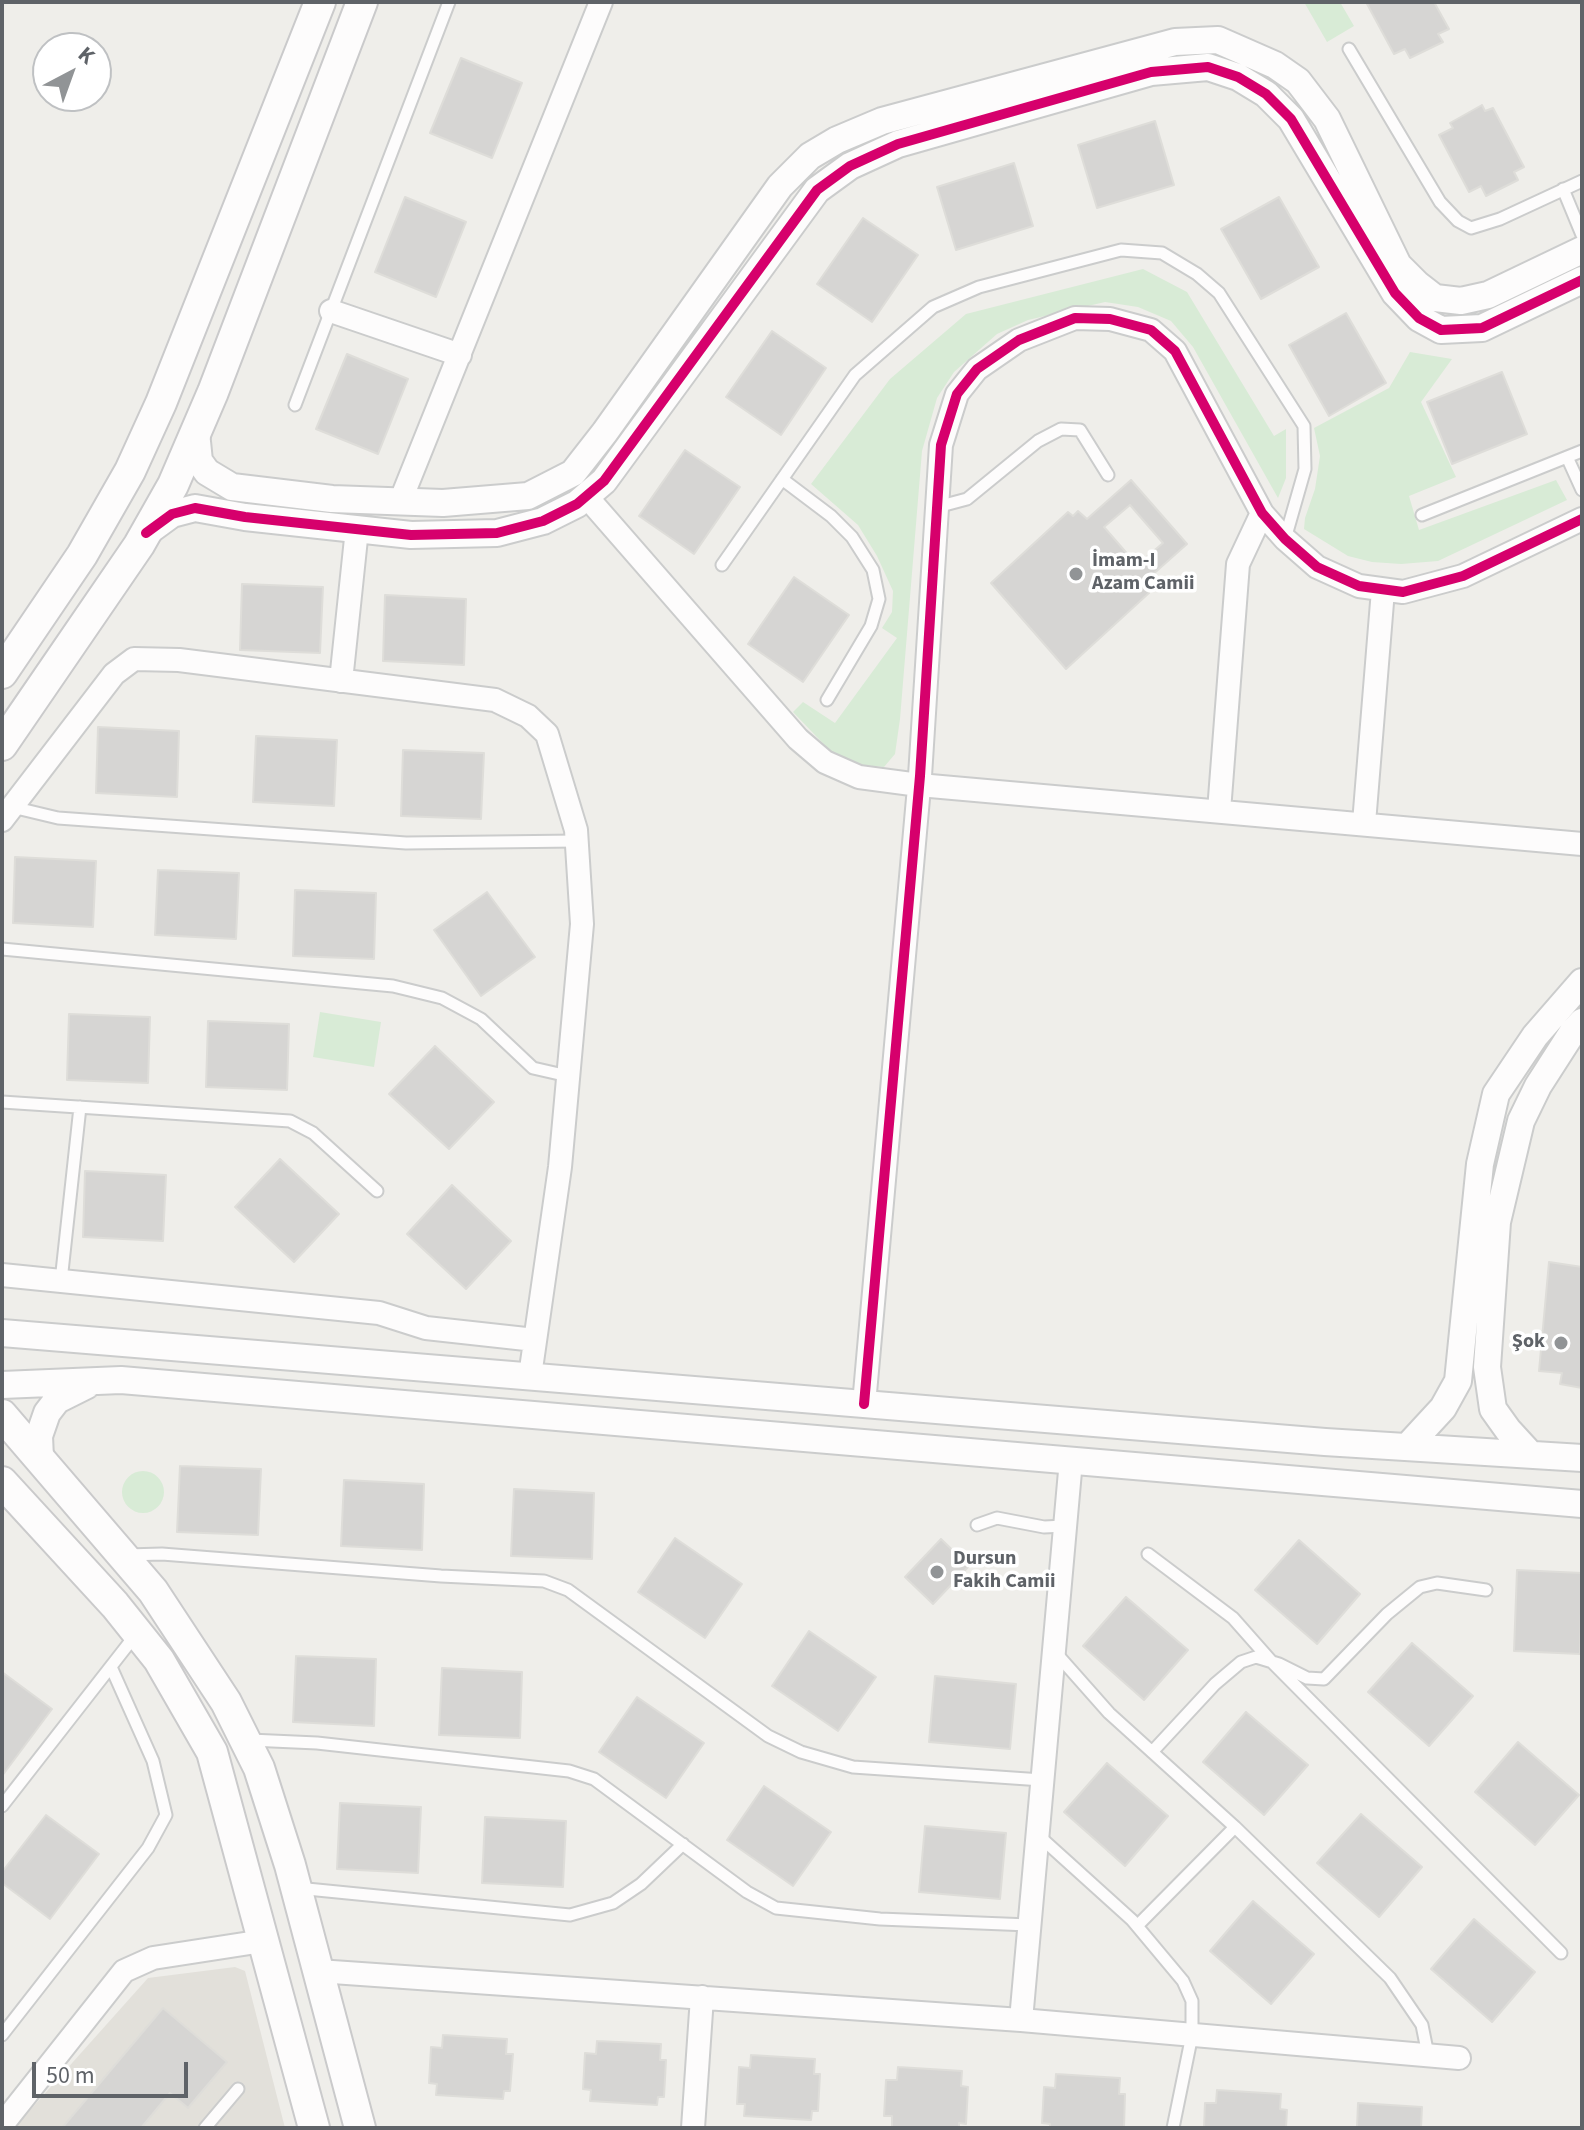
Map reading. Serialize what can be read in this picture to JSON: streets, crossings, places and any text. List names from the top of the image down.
{
  "places": ["İmam-I Azam Camii", "Şok", "Dursun Fakih Camii"],
  "scale_bar": "50 m",
  "north": "top right"
}
